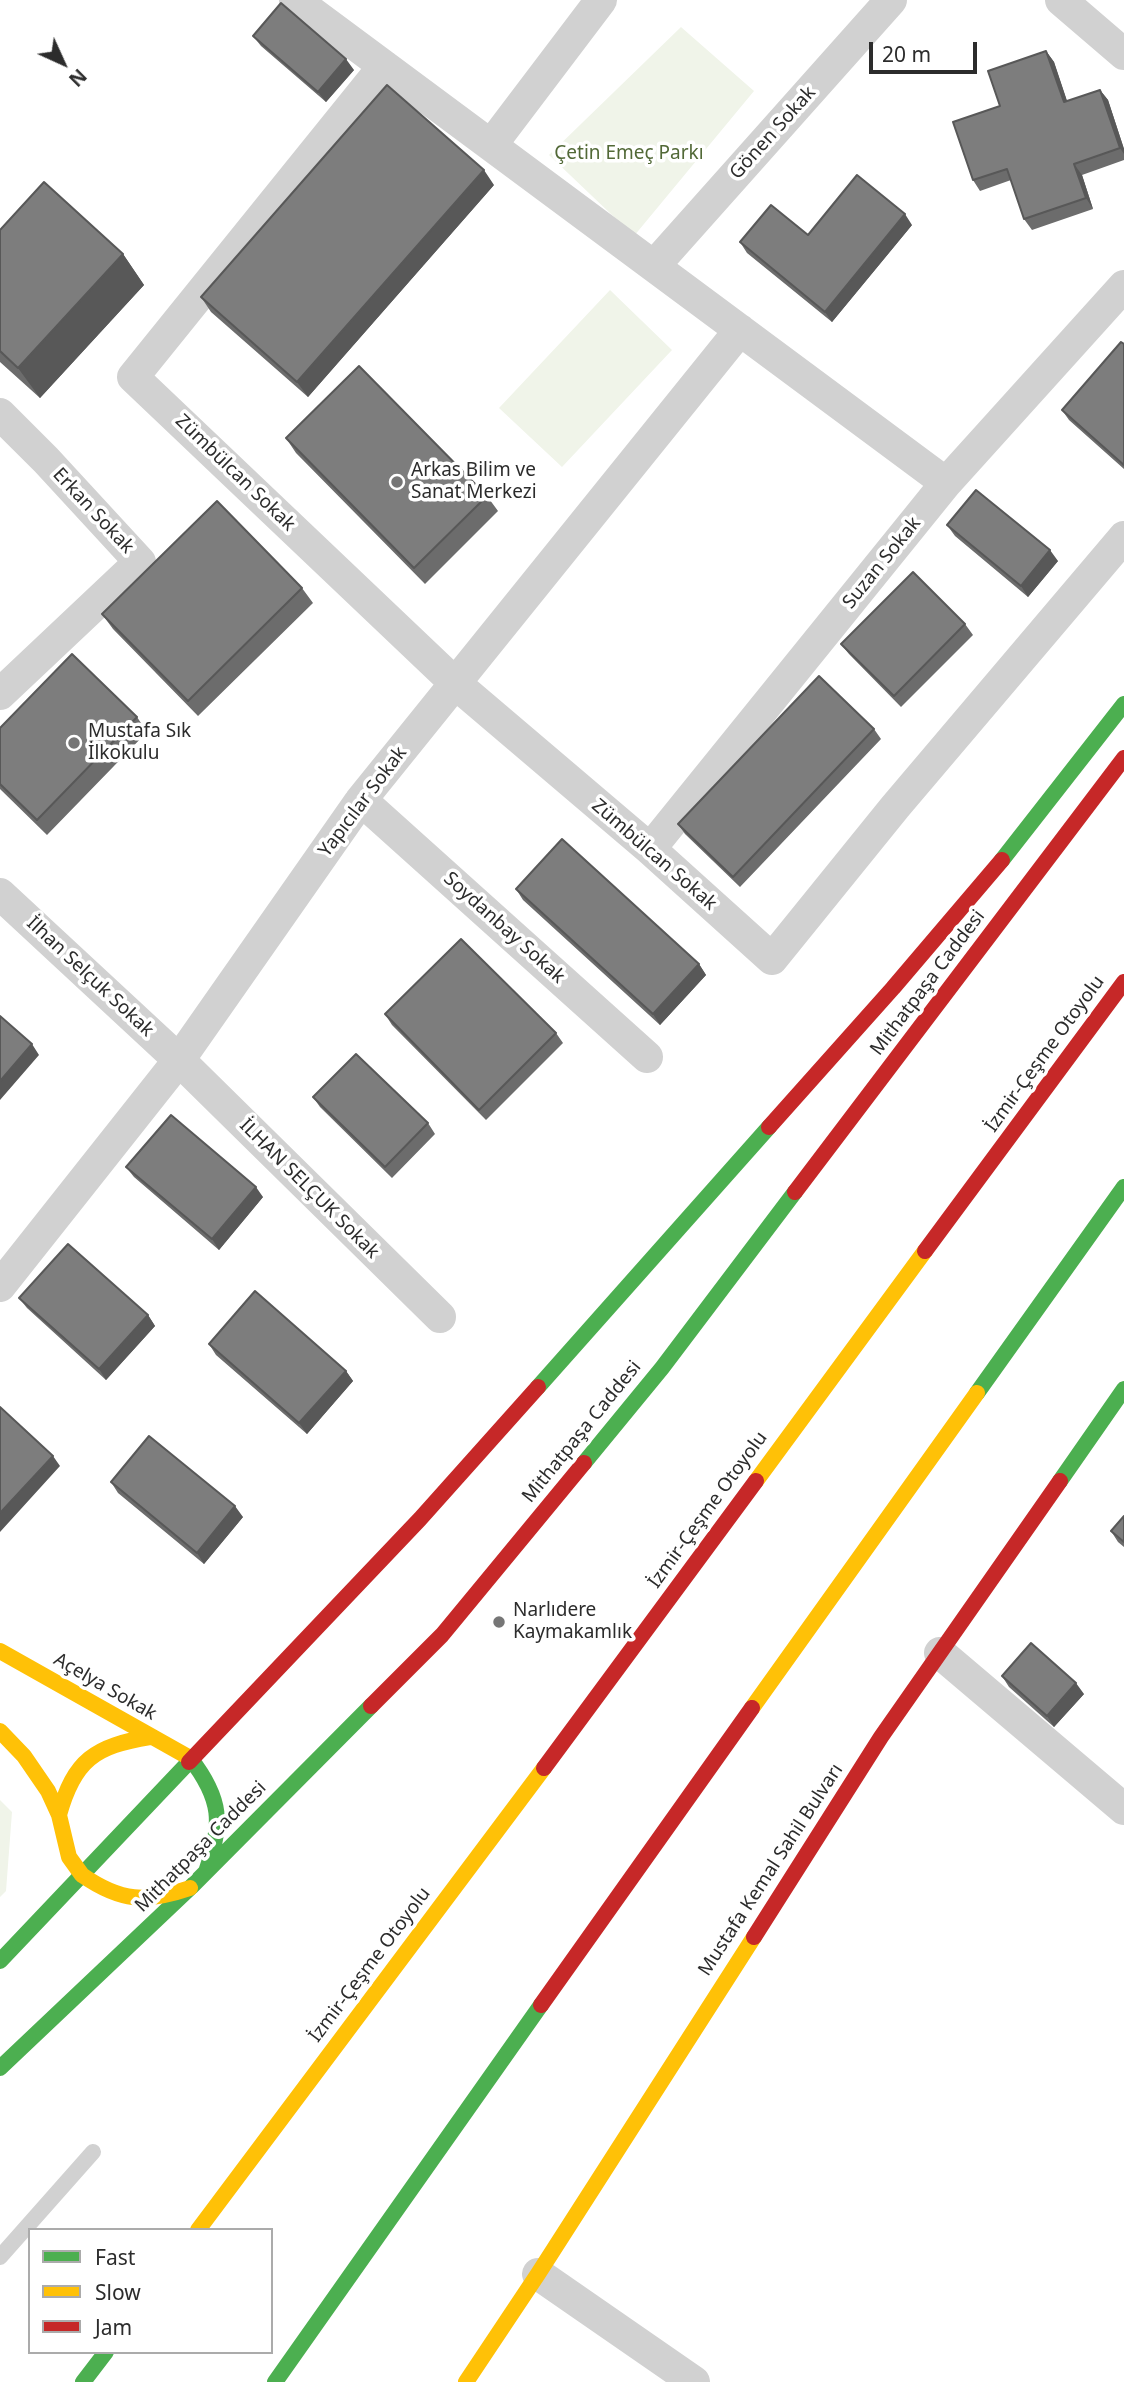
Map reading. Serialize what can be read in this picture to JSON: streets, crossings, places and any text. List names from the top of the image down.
{
  "streets": {
    "main road": [
      "Mithatpaşa Caddesi",
      "İzmir-Çeşme Otoyolu",
      "Açelya Sokak",
      "Mustafa Kemal Sahil Bulvarı"
    ],
    "street": [
      "Gönen Sokak",
      "Zümbülcan Sokak",
      "Erkan Sokak",
      "Suzan Sokak",
      "Yapıcılar Sokak",
      "Soydanbay Sokak",
      "İlhan Selçuk Sokak",
      "İLHAN SELÇUK Sokak"
    ]
  },
  "crossings": [
    ["Zümbülcan Sokak", "Suzan Sokak"],
    ["Zümbülcan Sokak", "Yapıcılar Sokak"],
    ["Yapıcılar Sokak", "Soydanbay Sokak"],
    ["Yapıcılar Sokak", "İlhan Selçuk Sokak"],
    ["Yapıcılar Sokak", "İLHAN SELÇUK Sokak"],
    ["İlhan Selçuk Sokak", "İLHAN SELÇUK Sokak"],
    ["Mithatpaşa Caddesi", "Açelya Sokak"]
  ],
  "parks": ["Çetin Emeç Parkı"],
  "places": ["Arkas Bilim ve Sanat Merkezi", "Mustafa Sık İlkokulu", "Narlıdere Kaymakamlık"],
  "legend": ["Fast", "Slow", "Jam"],
  "scale_bar": "20 m",
  "north": "bottom right"
}
